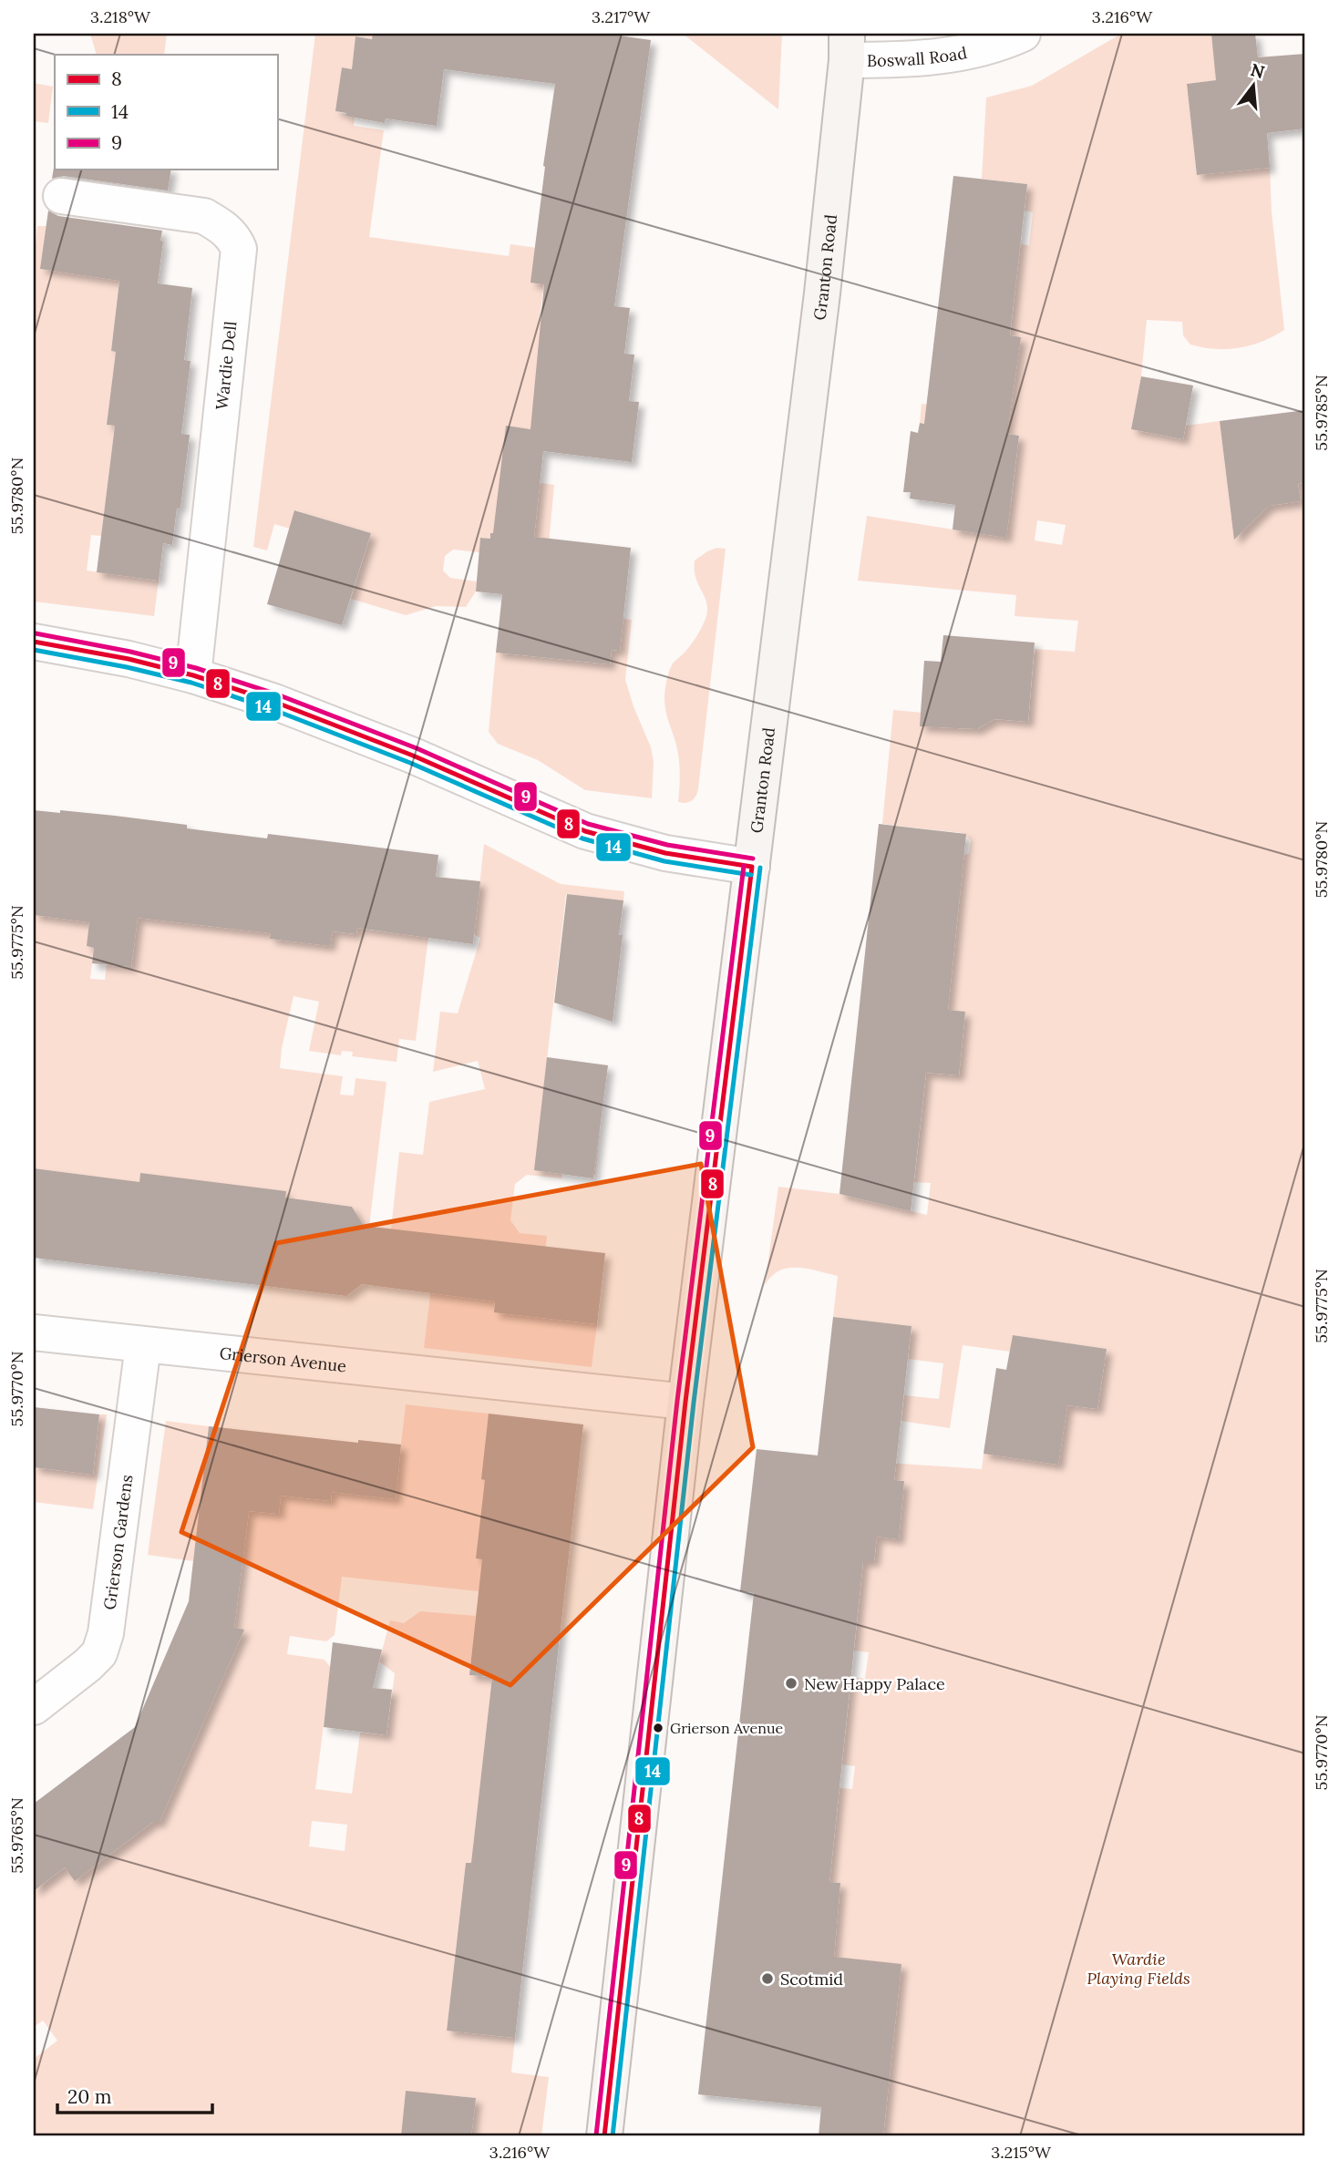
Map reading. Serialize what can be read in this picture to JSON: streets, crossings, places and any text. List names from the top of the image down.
{
  "streets": {
    "main road": ["Granton Road"],
    "street": [
      "Boswall Road",
      "Wardie Dell",
      "Grierson Avenue",
      "Grierson Gardens"
    ]
  },
  "crossings": [
    ["Boswall Road", "Granton Road"],
    ["Granton Road", "Grierson Avenue"],
    ["Grierson Avenue", "Grierson Gardens"]
  ],
  "parks": ["Wardie Playing Fields"],
  "places": ["New Happy Palace", "Grierson Avenue", "Scotmid"],
  "lines": ["transit line 9", "transit line 8", "transit line 14"],
  "legend": ["8", "14", "9"],
  "scale_bar": "20 m",
  "north": "top",
  "coordinates": [
    "3.218°W",
    "3.217°W",
    "3.216°W",
    "55.9785°N",
    "55.9780°N",
    "55.9775°N",
    "55.9770°N",
    "55.9765°N",
    "3.215°W"
  ]
}
